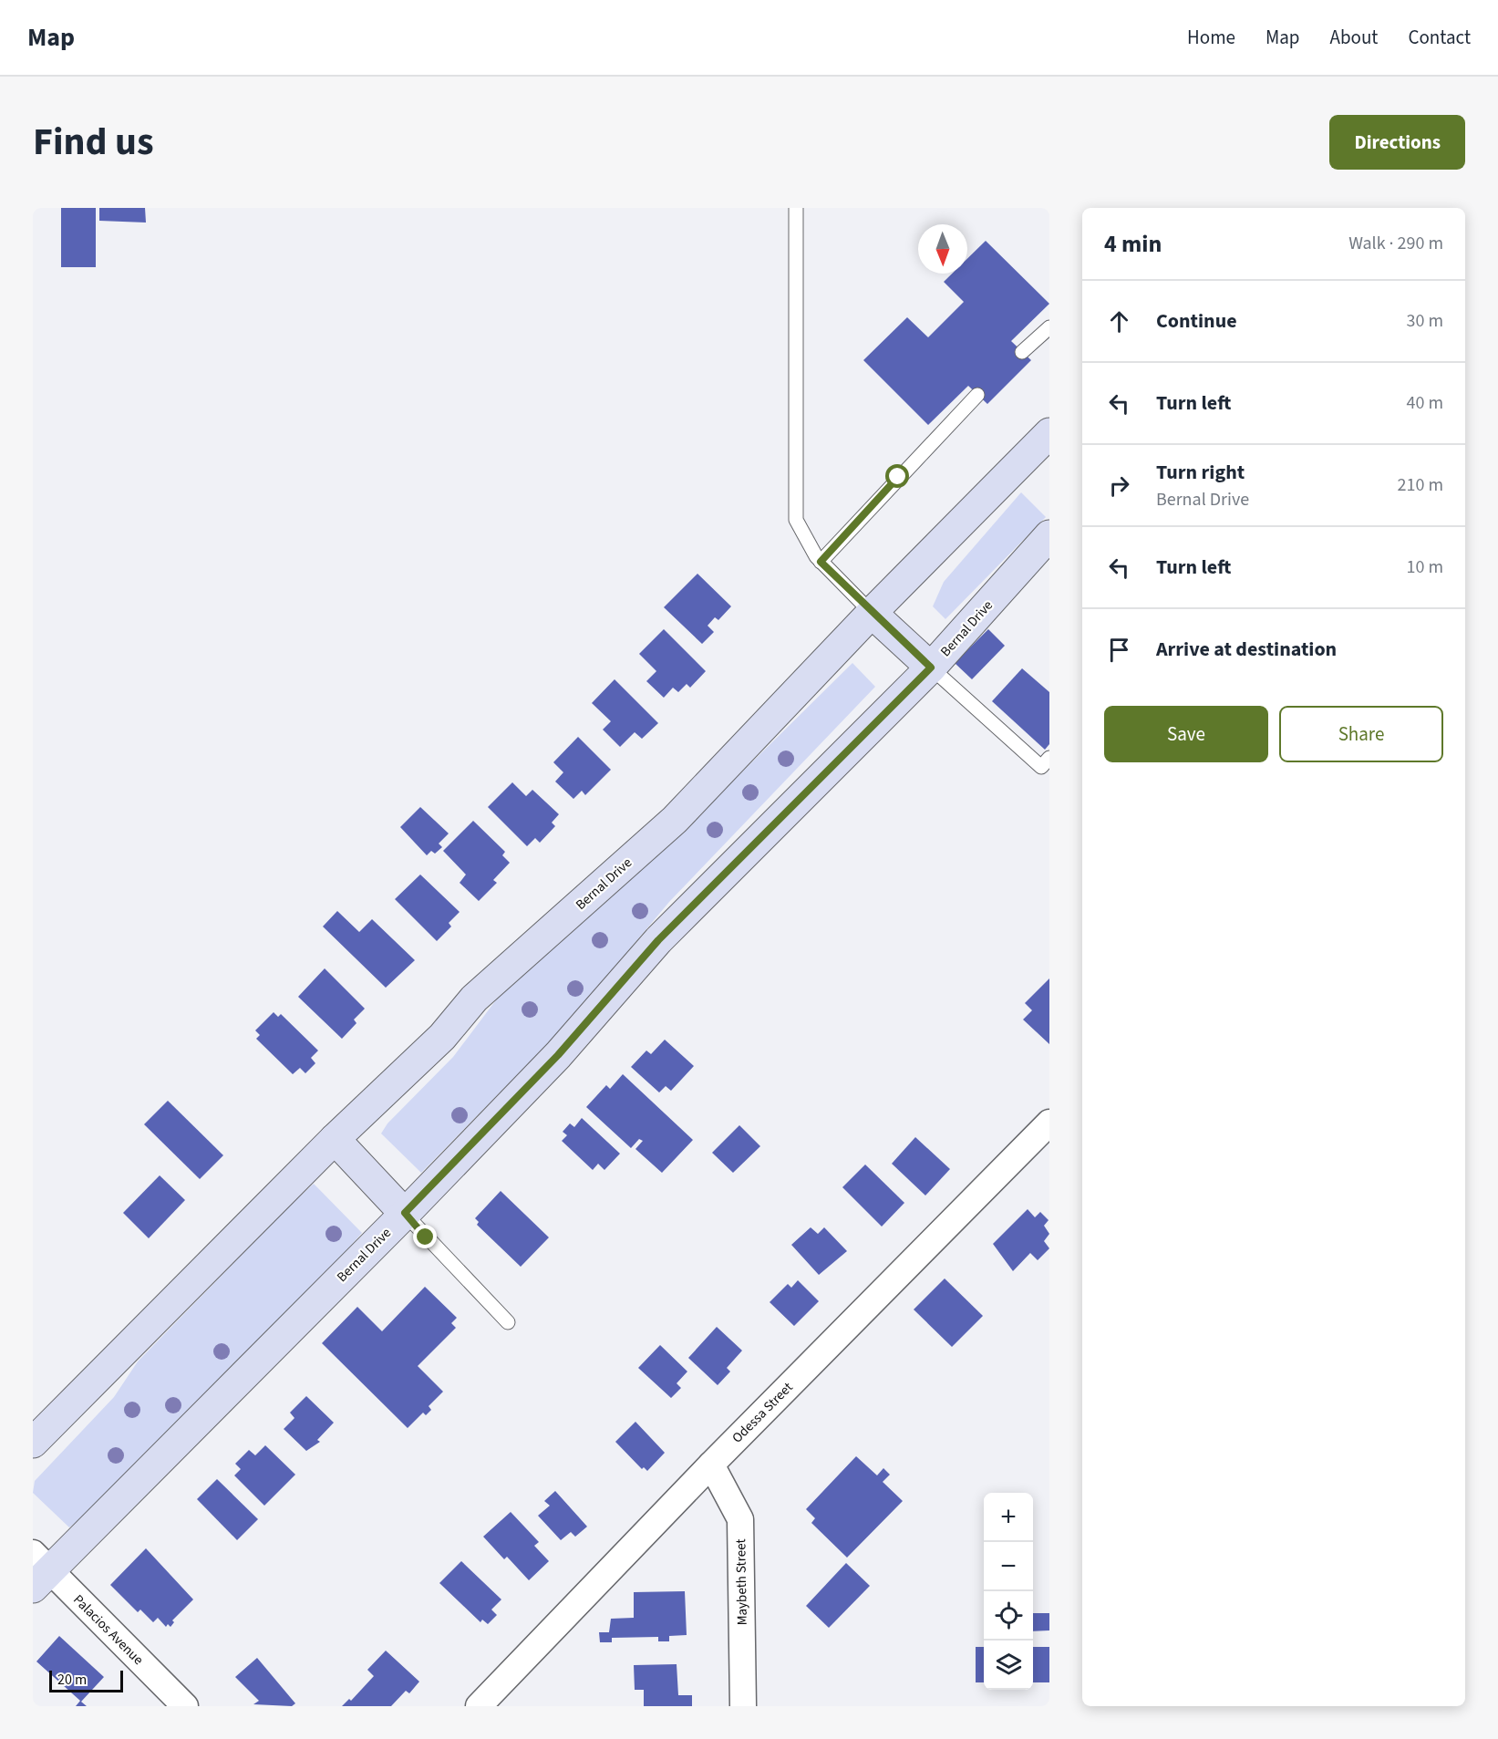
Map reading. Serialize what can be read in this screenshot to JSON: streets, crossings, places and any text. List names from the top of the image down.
{
  "streets": {
    "street": [
      "Bernal Drive",
      "Odessa Street",
      "Maybeth Street",
      "Palacios Avenue"
    ]
  },
  "crossings": [
    ["Bernal Drive", "Palacios Avenue"],
    ["Odessa Street", "Maybeth Street"]
  ],
  "scale_bar": "20 m",
  "north": "bottom",
  "page": {
    "header": "Map",
    "nav": [
      "Home",
      "Map",
      "About",
      "Contact"
    ],
    "title": "Find us",
    "buttons": [
      "Directions",
      ["Save", "Share"]
    ],
    "heading": ["4 min", "Walk · 290 m"],
    "list": [
      ["Continue", "30 m"],
      ["Turn left", "40 m"],
      ["Turn right", "Bernal Drive", "210 m"],
      ["Turn left", "10 m"],
      "Arrive at destination"
    ],
    "map_buttons": ["+", "−"],
    "scale": "20 m"
  }
}
